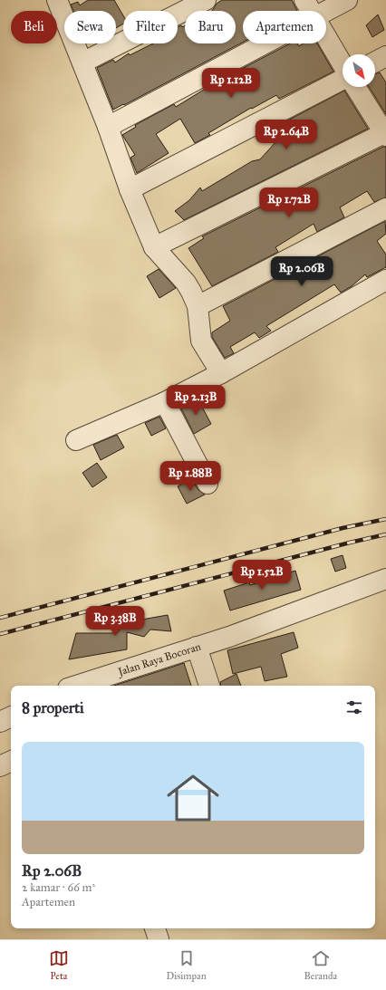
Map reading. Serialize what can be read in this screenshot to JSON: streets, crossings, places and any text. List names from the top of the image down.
{
  "streets": {
    "street": ["Jalan Raya Bocoran"]
  },
  "north": "bottom right",
  "page": {
    "chip": [
      "Beli",
      "Sewa",
      "Filter",
      "Baru",
      "Apartemen"
    ],
    "price": [
      "Rp 1.12B",
      "Rp 2.64B",
      "Rp 1.72B",
      "Rp 2.06B",
      "Rp 2.13B",
      "Rp 1.88B",
      "Rp 1.52B",
      "Rp 3.38B"
    ],
    "heading": "8 properti",
    "list": [
      {
        "name": "Rp 2.06B",
        "note": "2 kamar · 66 m² · Apartemen"
      }
    ],
    "tabs": ["Peta", "Disimpan", "Beranda"]
  }
}
